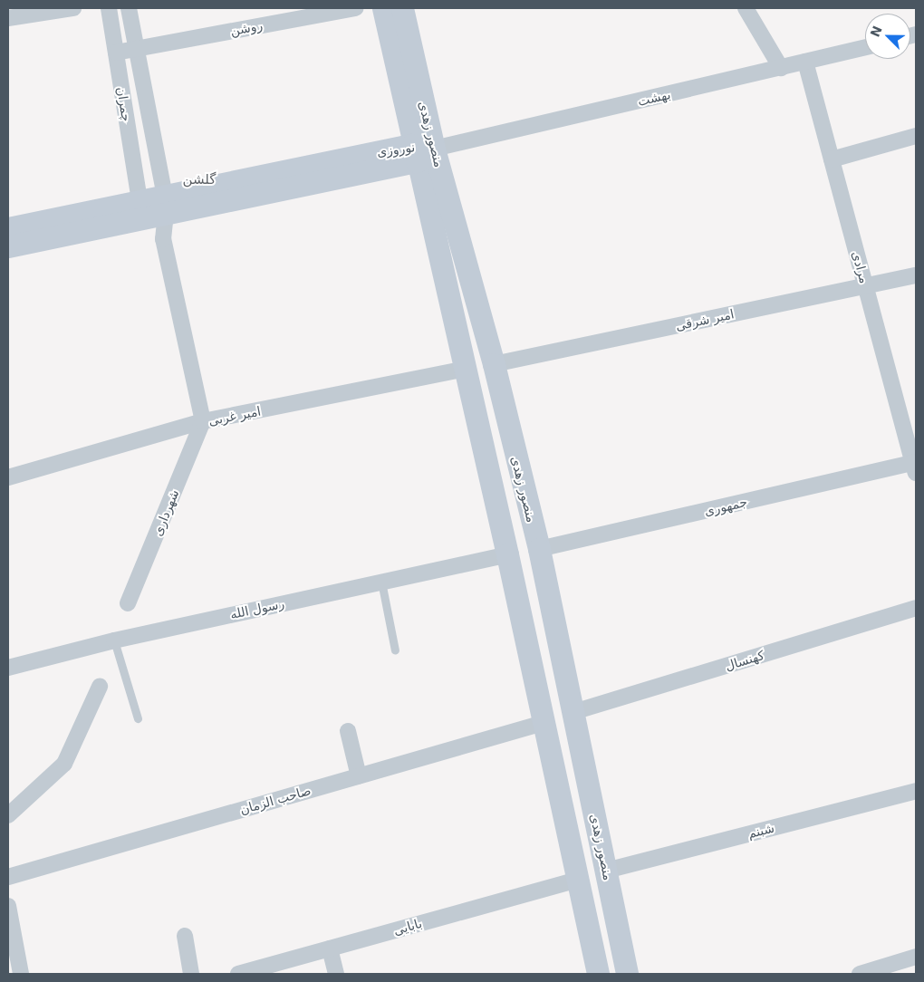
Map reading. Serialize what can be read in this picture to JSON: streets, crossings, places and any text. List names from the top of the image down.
{
  "streets": {
    "main road": ["منصور زهدی", "نوروزی"],
    "street": [
      "روشن",
      "بهشت",
      "چمران",
      "مرادی",
      "امیر شرقی",
      "امیر غربی",
      "جمهوری",
      "شهرداری",
      "رسول الله",
      "کهنسال",
      "صاحب الزمان",
      "شبنم",
      "بابایی"
    ]
  },
  "crossings": [
    ["روشن", "چمران"],
    ["بهشت", "منصور زهدی"],
    ["بهشت", "نوروزی"],
    ["بهشت", "مرادی"],
    ["چمران", "نوروزی"],
    ["چمران", "امیر غربی"],
    ["چمران", "شهرداری"],
    ["منصور زهدی", "نوروزی"],
    ["منصور زهدی", "امیر شرقی"],
    ["منصور زهدی", "امیر غربی"],
    ["منصور زهدی", "جمهوری"],
    ["منصور زهدی", "رسول الله"],
    ["منصور زهدی", "کهنسال"],
    ["منصور زهدی", "صاحب الزمان"],
    ["منصور زهدی", "شبنم"],
    ["منصور زهدی", "بابایی"],
    ["مرادی", "امیر شرقی"],
    ["مرادی", "جمهوری"],
    ["امیر غربی", "شهرداری"]
  ],
  "districts": ["گلشن"],
  "north": "top left"
}
